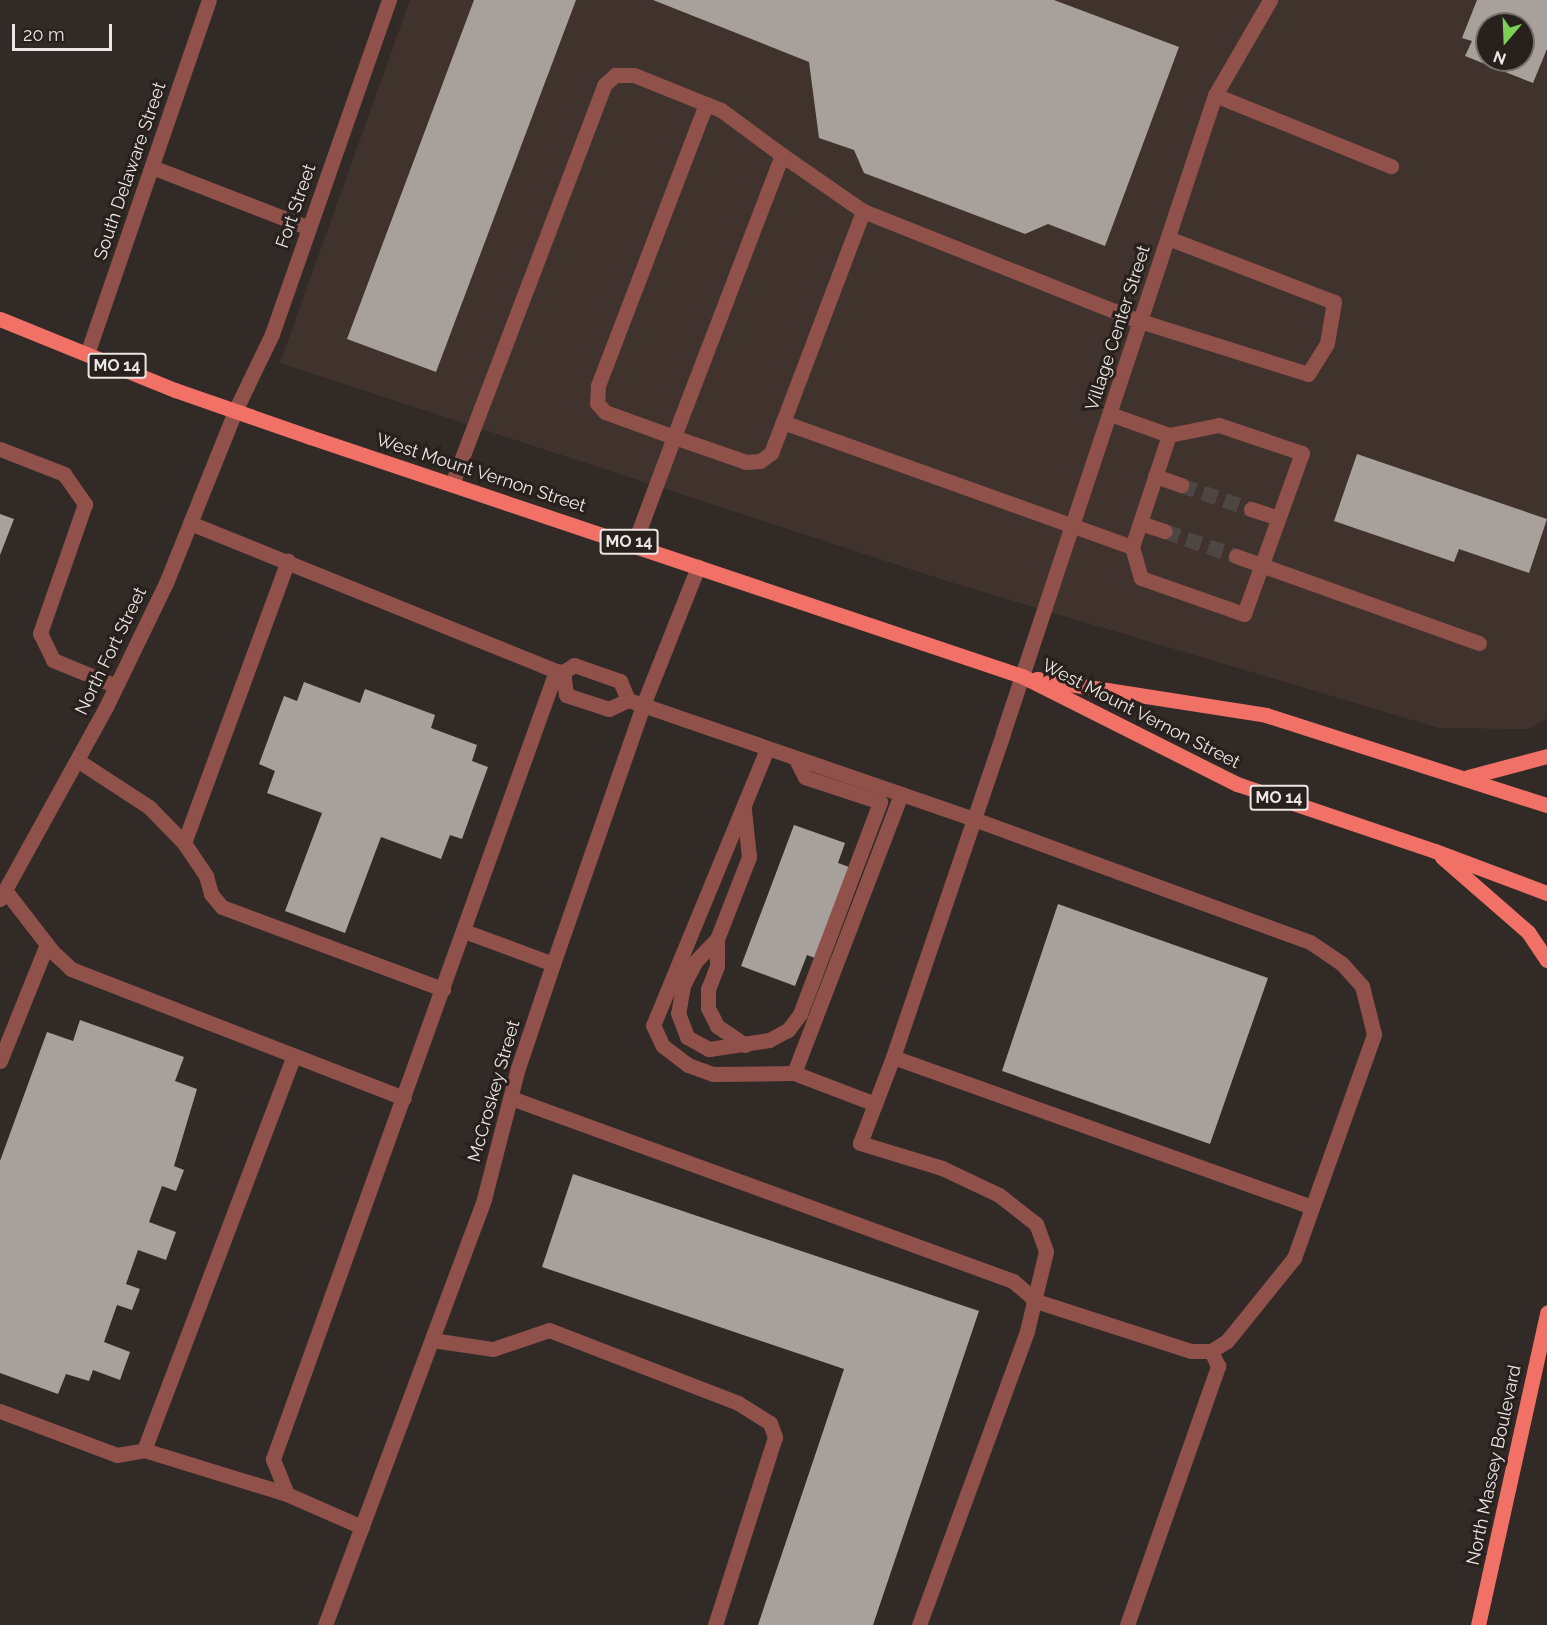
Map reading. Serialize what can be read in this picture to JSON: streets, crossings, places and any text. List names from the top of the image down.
{
  "streets": {
    "main road": ["MO 14", "West Mount Vernon Street", "North Massey Boulevard"],
    "street": [
      "South Delaware Street",
      "Fort Street",
      "Village Center Street",
      "North Fort Street",
      "McCroskey Street"
    ]
  },
  "crossings": [
    ["South Delaware Street", "West Mount Vernon Street"],
    ["Fort Street", "West Mount Vernon Street"],
    ["Fort Street", "North Fort Street"],
    ["Village Center Street", "West Mount Vernon Street"],
    ["West Mount Vernon Street", "North Fort Street"],
    ["West Mount Vernon Street", "McCroskey Street"]
  ],
  "scale_bar": "20 m",
  "north": "bottom"
}
